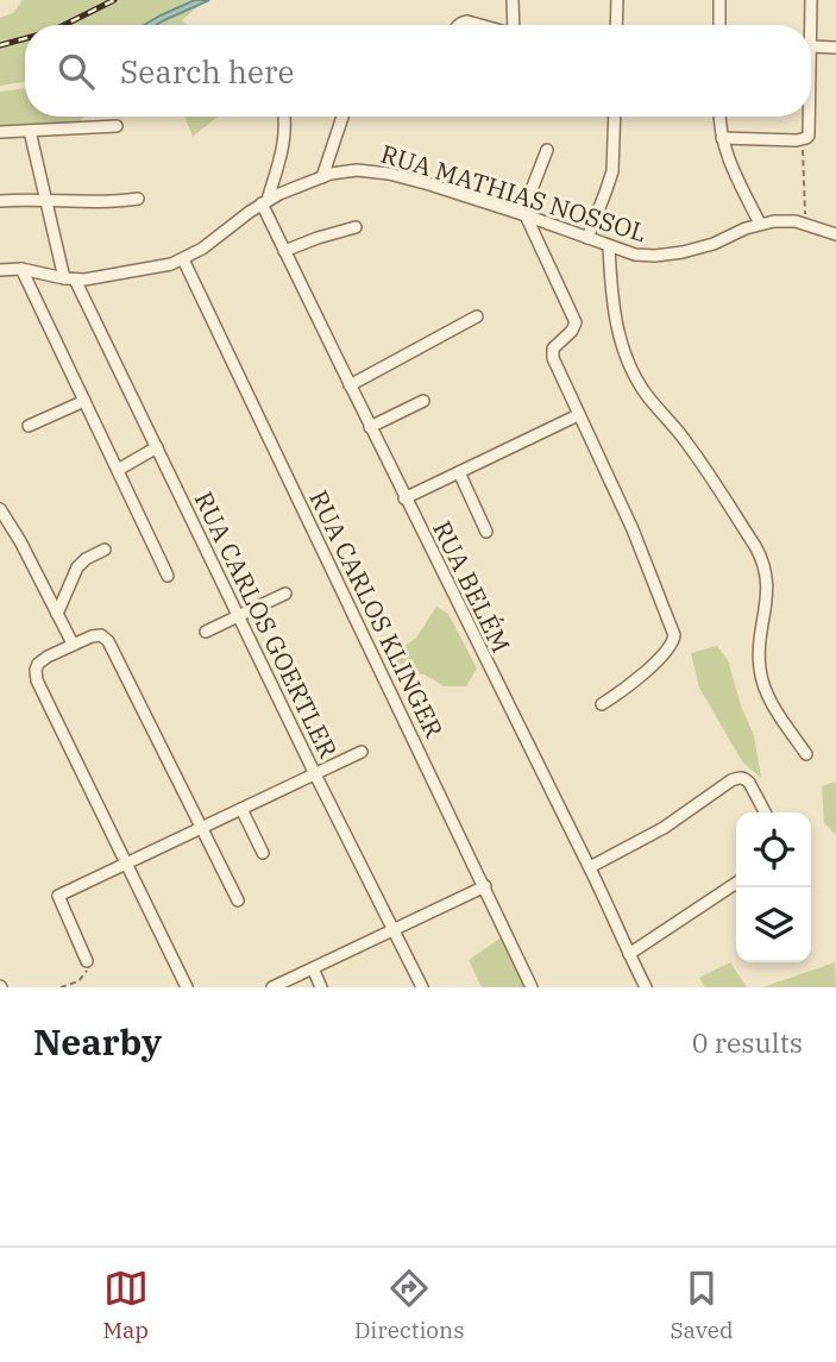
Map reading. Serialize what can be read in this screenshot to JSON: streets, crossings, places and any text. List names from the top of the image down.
{
  "streets": {
    "street": [
      "RUA MATHIAS NOSSOL",
      "RUA BELÉM",
      "RUA CARLOS KLINGER",
      "RUA CARLOS GOERTLER"
    ]
  },
  "crossings": [
    ["RUA MATHIAS NOSSOL", "RUA BELÉM"],
    ["RUA MATHIAS NOSSOL", "RUA CARLOS KLINGER"],
    ["RUA MATHIAS NOSSOL", "RUA CARLOS GOERTLER"]
  ],
  "page": {
    "search": "Search here",
    "heading": ["Nearby", "0 results"],
    "nav": ["Map", "Directions", "Saved"]
  }
}
